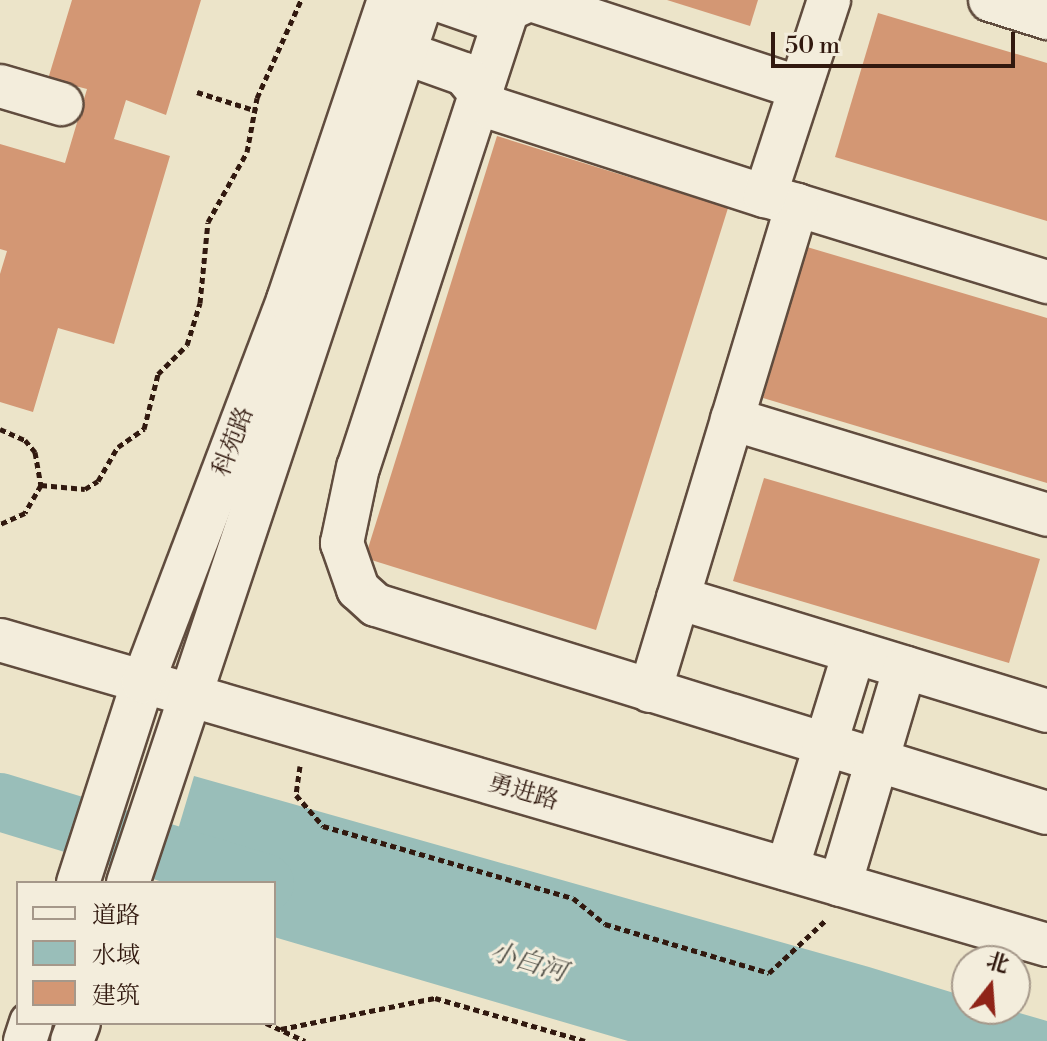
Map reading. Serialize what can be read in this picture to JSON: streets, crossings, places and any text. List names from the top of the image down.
{
  "streets": {
    "street": ["科苑路", "勇进路"]
  },
  "crossings": [
    ["科苑路", "勇进路"]
  ],
  "water": ["小白河"],
  "legend": ["道路", "水域", "建筑"],
  "scale_bar": "50 m",
  "north": "top"
}
